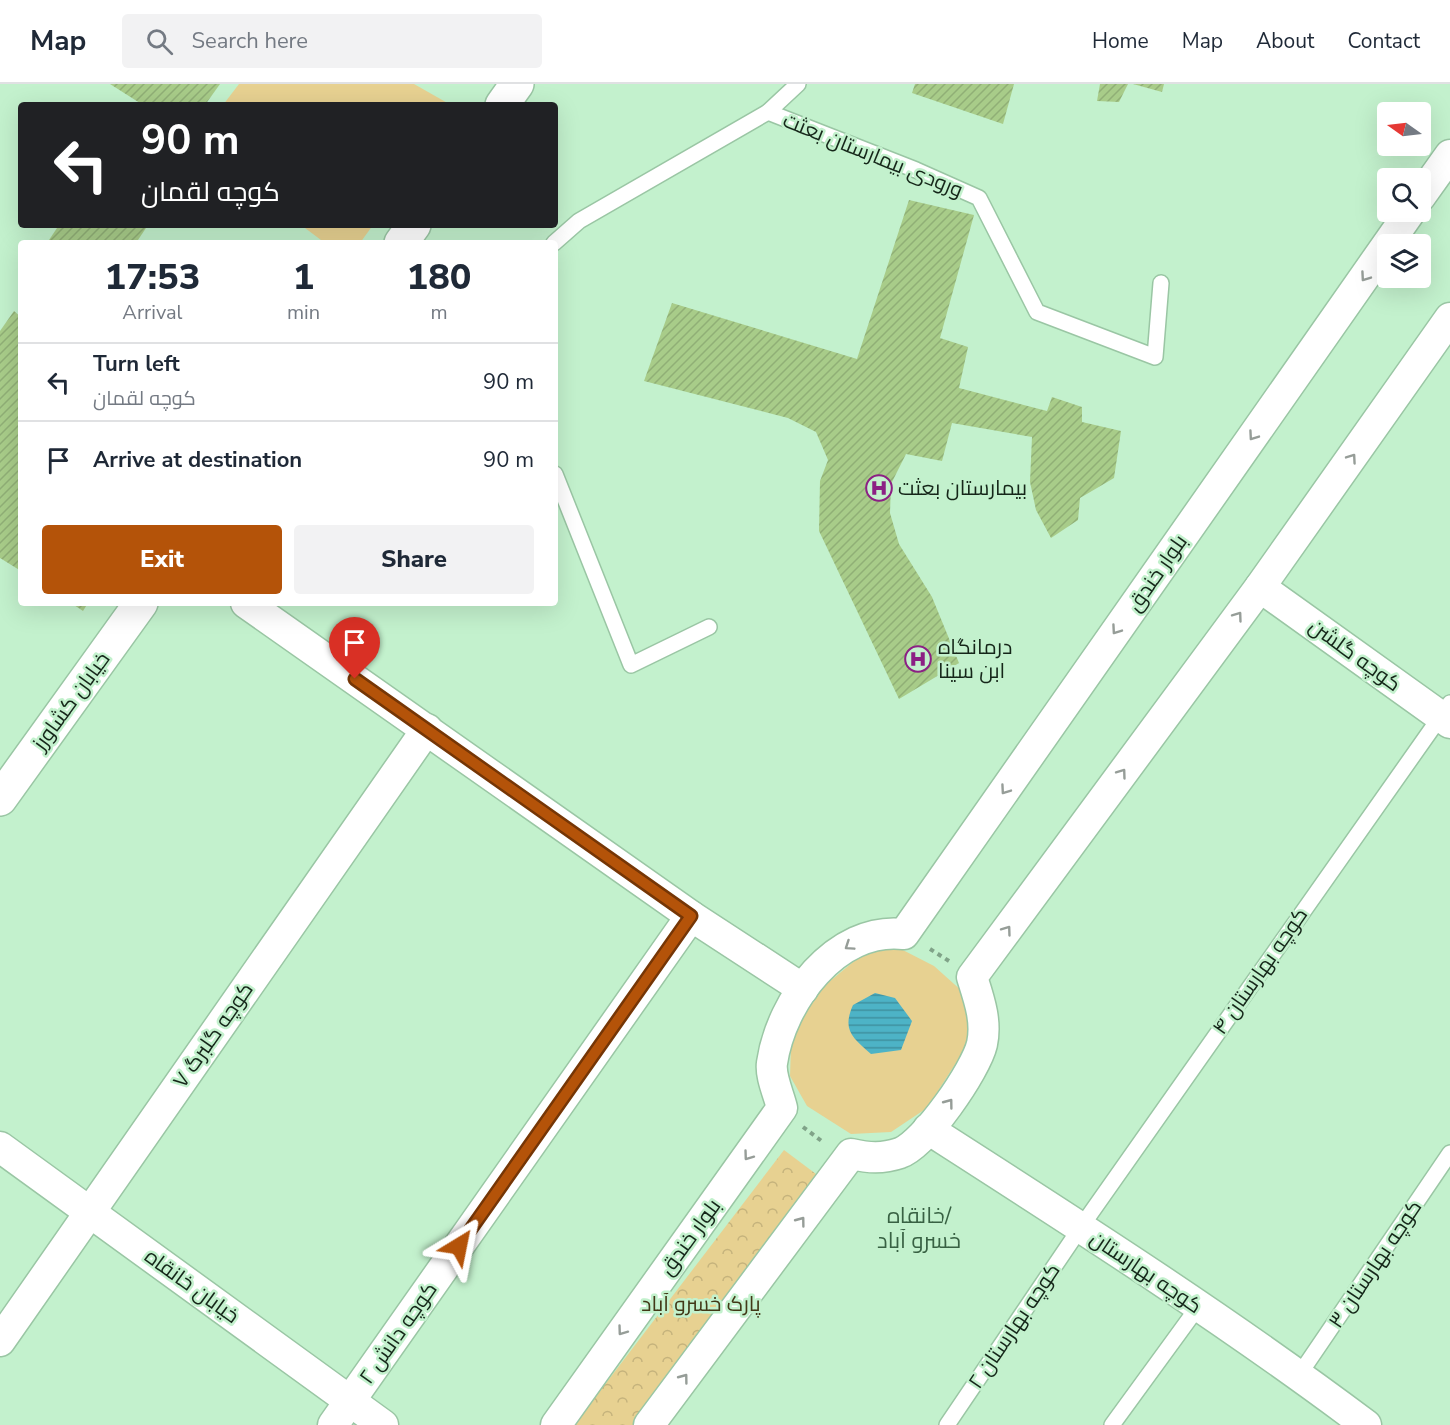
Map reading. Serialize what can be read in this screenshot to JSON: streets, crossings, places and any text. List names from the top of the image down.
{
  "streets": {
    "street": [
      "بلوار خندق",
      "کوچه گلشن",
      "خیابان کشاورز",
      "کوچه گلبرگ ۷",
      "کوچه بهارستان",
      "خیابان خانقاه",
      "کوچه دانش ۲"
    ],
    "lane": [
      "ورودی بیمارستان بعثت",
      "کوچه بهارستان ۴",
      "کوچه بهارستان ۳",
      "کوچه بهارستان ۲"
    ]
  },
  "crossings": [
    ["بلوار خندق", "کوچه بهارستان"],
    ["کوچه گلشن", "کوچه بهارستان ۴"],
    ["کوچه بهارستان ۴", "کوچه بهارستان"],
    ["کوچه بهارستان ۴", "کوچه بهارستان ۲"],
    ["کوچه گلبرگ ۷", "خیابان خانقاه"],
    ["کوچه بهارستان ۳", "کوچه بهارستان"],
    ["کوچه بهارستان", "کوچه بهارستان ۲"],
    ["خیابان خانقاه", "کوچه دانش ۲"]
  ],
  "districts": ["خانقاه/ خسرو آباد"],
  "parks": ["پارک خسرو آباد"],
  "places": {
    "hospital": ["بیمارستان بعثت", "درمانگاه ابن سینا"]
  },
  "north": "left",
  "page": {
    "header": "Map",
    "search": "Search here",
    "nav": [
      "Home",
      "Map",
      "About",
      "Contact"
    ],
    "turn": ["90 m", "کوچه لقمان"],
    "eta": [
      "17:53",
      "Arrival",
      "1",
      "min",
      "180",
      "m"
    ],
    "list": [
      {
        "name": "Turn left",
        "note": "کوچه لقمان",
        "value": "90 m"
      },
      {
        "name": "Arrive at destination",
        "value": "90 m"
      }
    ],
    "buttons": ["Exit", "Share"]
  }
}
